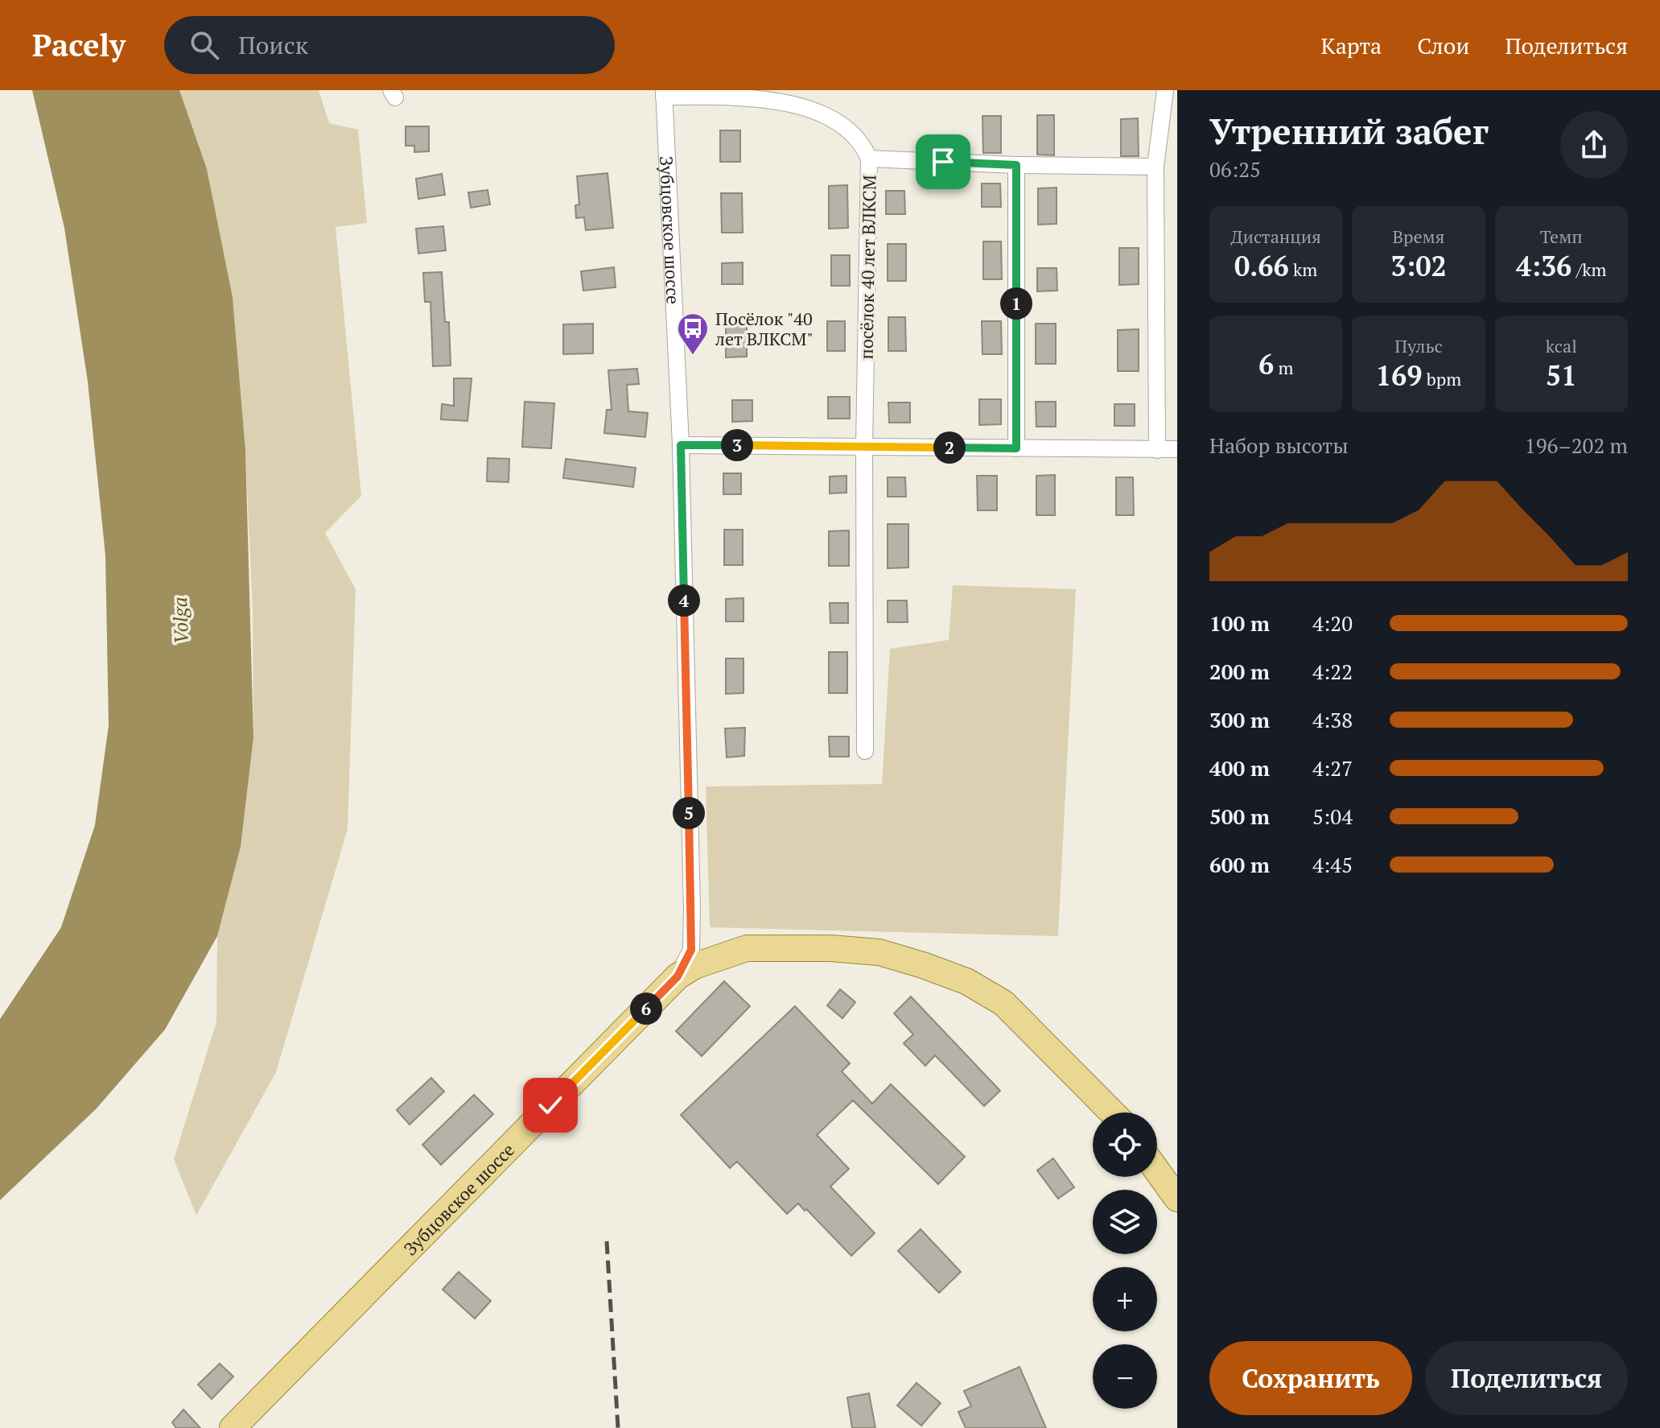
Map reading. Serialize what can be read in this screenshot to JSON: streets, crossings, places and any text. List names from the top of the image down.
{
  "streets": {
    "main road": ["Зубцовское шоссе"],
    "street": ["посёлок 40 лет ВЛКСМ"]
  },
  "water": ["Volga"],
  "places": {
    "bus stop": ["Посёлок \"40 лет ВЛКСМ\""]
  },
  "page": {
    "header": "Pacely",
    "search": "Поиск",
    "nav": ["Карта", "Слои", "Поделиться"],
    "heading": ["Утренний забег", "06:25"],
    "stats": [
      ["Дистанция", "0.66 km"],
      ["Время", "3:02"],
      ["Темп", "4:36 /km"],
      ["6 m"],
      ["Пульс", "169 bpm"],
      ["kcal", "51"]
    ],
    "pins": [
      "1",
      "3",
      "2",
      "4",
      "5",
      "6"
    ],
    "chart": ["Набор высоты", "196–202 m"],
    "list": [
      {
        "name": "100 m",
        "note": "4:20"
      },
      {
        "name": "200 m",
        "note": "4:22"
      },
      {
        "name": "300 m",
        "note": "4:38"
      },
      {
        "name": "400 m",
        "note": "4:27"
      },
      {
        "name": "500 m",
        "note": "5:04"
      },
      {
        "name": "600 m",
        "note": "4:45"
      }
    ],
    "map_buttons": ["+", "−"],
    "buttons": ["Сохранить", "Поделиться"]
  }
}
